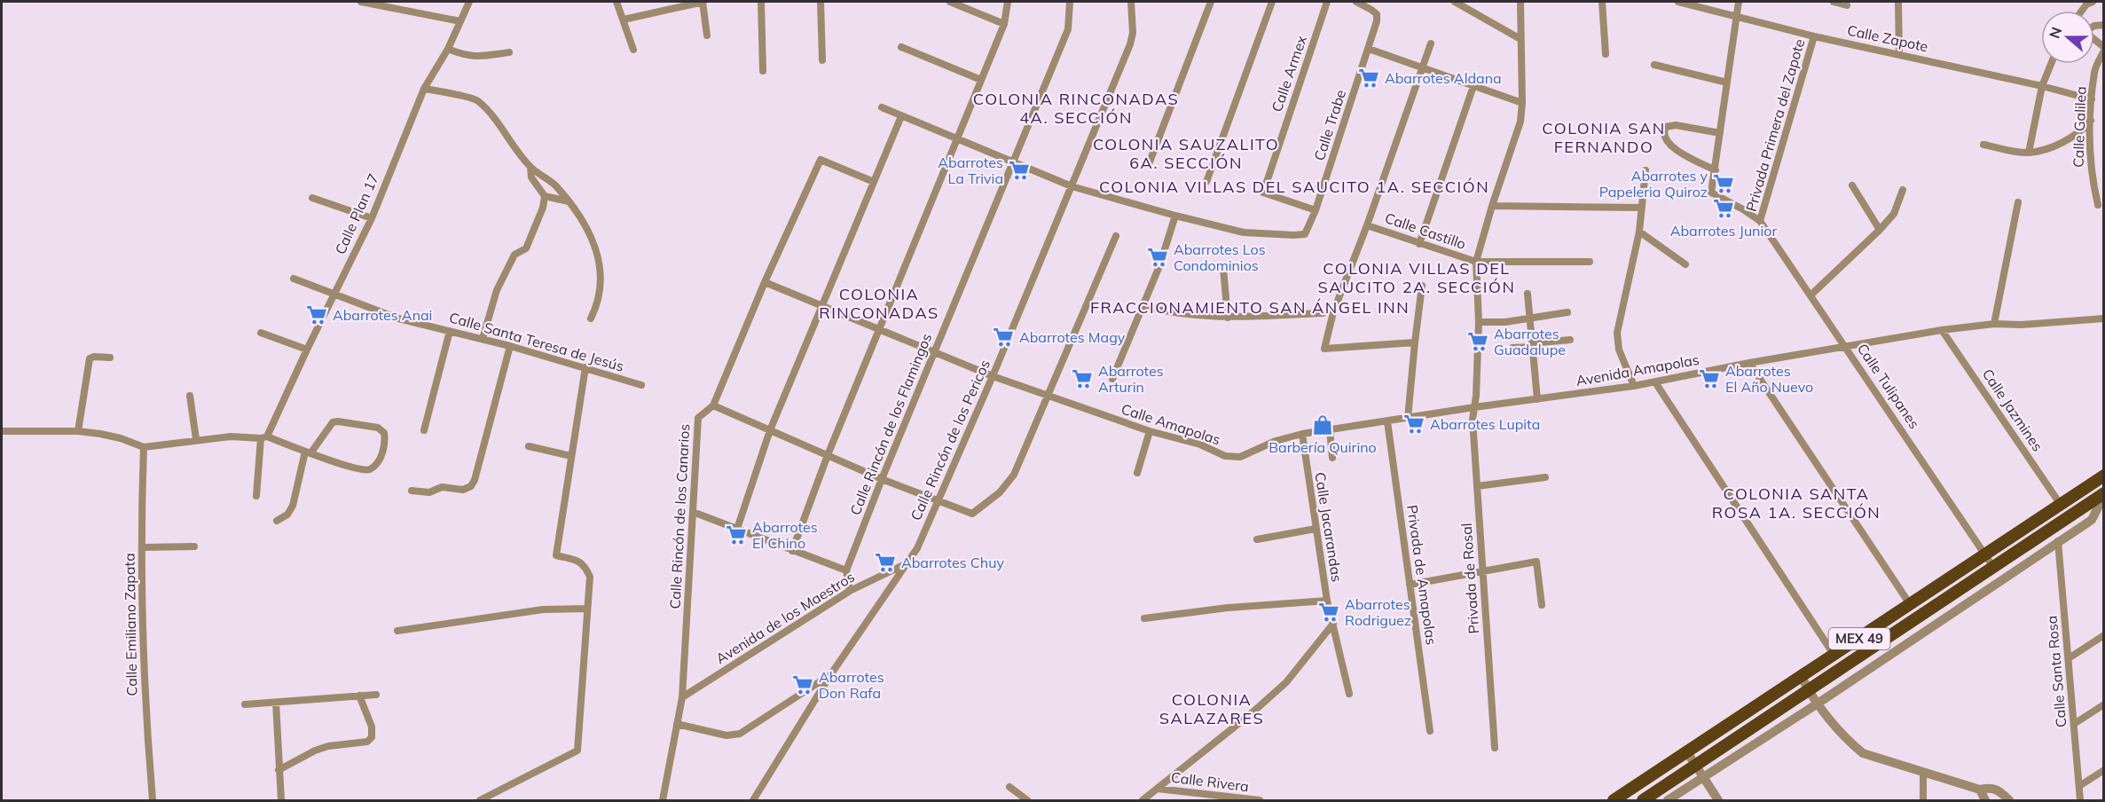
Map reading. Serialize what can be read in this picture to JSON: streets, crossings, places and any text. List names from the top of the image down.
{
  "streets": {
    "main road": ["MEX 49"],
    "street": [
      "Calle Zapote",
      "Calle Armex",
      "Calle Trabe",
      "Privada Primera del Zapote",
      "Calle Galilea",
      "Calle Plan 17",
      "Calle Castillo",
      "Calle Santa Teresa de Jesús",
      "Avenida Amapolas",
      "Calle Tulipanes",
      "Calle Jazmines",
      "Calle Rincón de los Flamingos",
      "Calle Amapolas",
      "Calle Rincón de los Pericos",
      "Calle Rincón de los Canarios",
      "Calle Jacarandas",
      "Privada de Amapolas",
      "Privada de Rosal",
      "Avenida de los Maestros",
      "Calle Emiliano Zapata",
      "Calle Santa Rosa",
      "Calle Rivera"
    ]
  },
  "crossings": [
    ["Calle Zapote", "Privada Primera del Zapote"],
    ["Calle Zapote", "Calle Galilea"],
    ["Calle Armex", "Calle Trabe"],
    ["Calle Trabe", "Calle Rincón de los Flamingos"],
    ["Calle Trabe", "Calle Rincón de los Pericos"],
    ["Privada Primera del Zapote", "Calle Tulipanes"],
    ["Calle Plan 17", "Calle Santa Teresa de Jesús"],
    ["Calle Castillo", "Privada de Rosal"],
    ["Avenida Amapolas", "Calle Tulipanes"],
    ["Avenida Amapolas", "Calle Jazmines"],
    ["Avenida Amapolas", "Calle Amapolas"],
    ["Avenida Amapolas", "Calle Jacarandas"],
    ["Avenida Amapolas", "Privada de Amapolas"],
    ["Avenida Amapolas", "Privada de Rosal"],
    ["Calle Tulipanes", "MEX 49"],
    ["Calle Jazmines", "MEX 49"],
    ["Calle Rincón de los Flamingos", "Calle Amapolas"],
    ["Calle Amapolas", "Calle Rincón de los Pericos"],
    ["Calle Amapolas", "Calle Rincón de los Canarios"],
    ["Calle Amapolas", "Calle Jacarandas"],
    ["Calle Rincón de los Pericos", "Avenida de los Maestros"],
    ["Calle Rincón de los Canarios", "Avenida de los Maestros"]
  ],
  "districts": [
    "COLONIA RINCONADAS 4A. SECCIÓN",
    "COLONIA SAN FERNANDO",
    "COLONIA SAUZALITO 6A. SECCIÓN",
    "COLONIA VILLAS DEL SAUCITO 1A. SECCIÓN",
    "COLONIA VILLAS DEL SAUCITO 2A. SECCIÓN",
    "COLONIA RINCONADAS",
    "FRACCIONAMIENTO SAN ÁNGEL INN",
    "COLONIA SANTA ROSA 1A. SECCIÓN",
    "COLONIA SALAZARES"
  ],
  "places": {
    "supermarket": [
      "Abarrotes Aldana",
      "Abarrotes La Trivia",
      "Abarrotes y Papeleria Quiroz",
      "Abarrotes Junior",
      "Abarrotes Los Condominios",
      "Abarrotes Anai",
      "Abarrotes Magy",
      "Abarrotes Guadalupe",
      "Abarrotes Arturin",
      "Abarrotes El Año Nuevo",
      "Abarrotes Lupita",
      "Abarrotes El Chino",
      "Abarrotes Chuy",
      "Abarrotes Rodriguez",
      "Abarrotes Don Rafa"
    ],
    "shop": ["Barbería Quirino"]
  },
  "north": "left"
}
